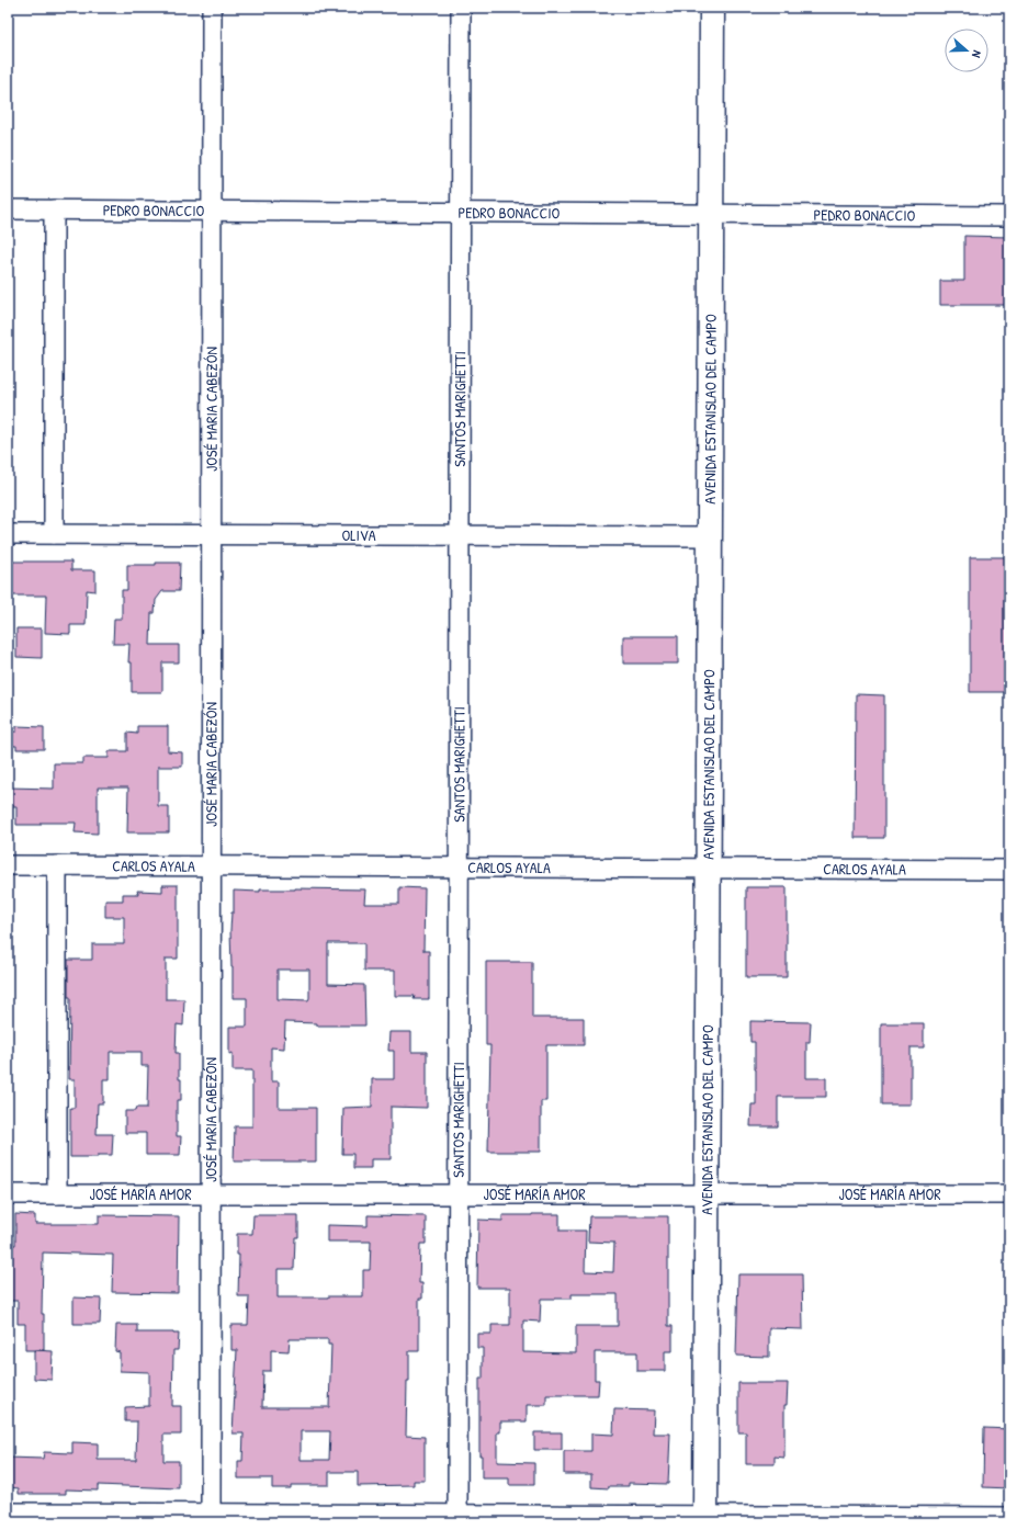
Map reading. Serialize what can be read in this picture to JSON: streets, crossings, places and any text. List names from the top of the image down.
{
  "streets": {
    "main road": ["AVENIDA ESTANISLAO DEL CAMPO"],
    "street": [
      "PEDRO BONACCIO",
      "JOSÉ MARIA CABEZÓN",
      "SANTOS MARIGHETTI",
      "OLIVA",
      "CARLOS AYALA",
      "JOSÉ MARÍA AMOR"
    ]
  },
  "crossings": [
    ["PEDRO BONACCIO", "JOSÉ MARIA CABEZÓN"],
    ["PEDRO BONACCIO", "SANTOS MARIGHETTI"],
    ["PEDRO BONACCIO", "AVENIDA ESTANISLAO DEL CAMPO"],
    ["JOSÉ MARIA CABEZÓN", "OLIVA"],
    ["JOSÉ MARIA CABEZÓN", "CARLOS AYALA"],
    ["JOSÉ MARIA CABEZÓN", "JOSÉ MARÍA AMOR"],
    ["SANTOS MARIGHETTI", "OLIVA"],
    ["SANTOS MARIGHETTI", "CARLOS AYALA"],
    ["SANTOS MARIGHETTI", "JOSÉ MARÍA AMOR"],
    ["AVENIDA ESTANISLAO DEL CAMPO", "OLIVA"],
    ["AVENIDA ESTANISLAO DEL CAMPO", "CARLOS AYALA"],
    ["AVENIDA ESTANISLAO DEL CAMPO", "JOSÉ MARÍA AMOR"]
  ],
  "north": "right"
}
